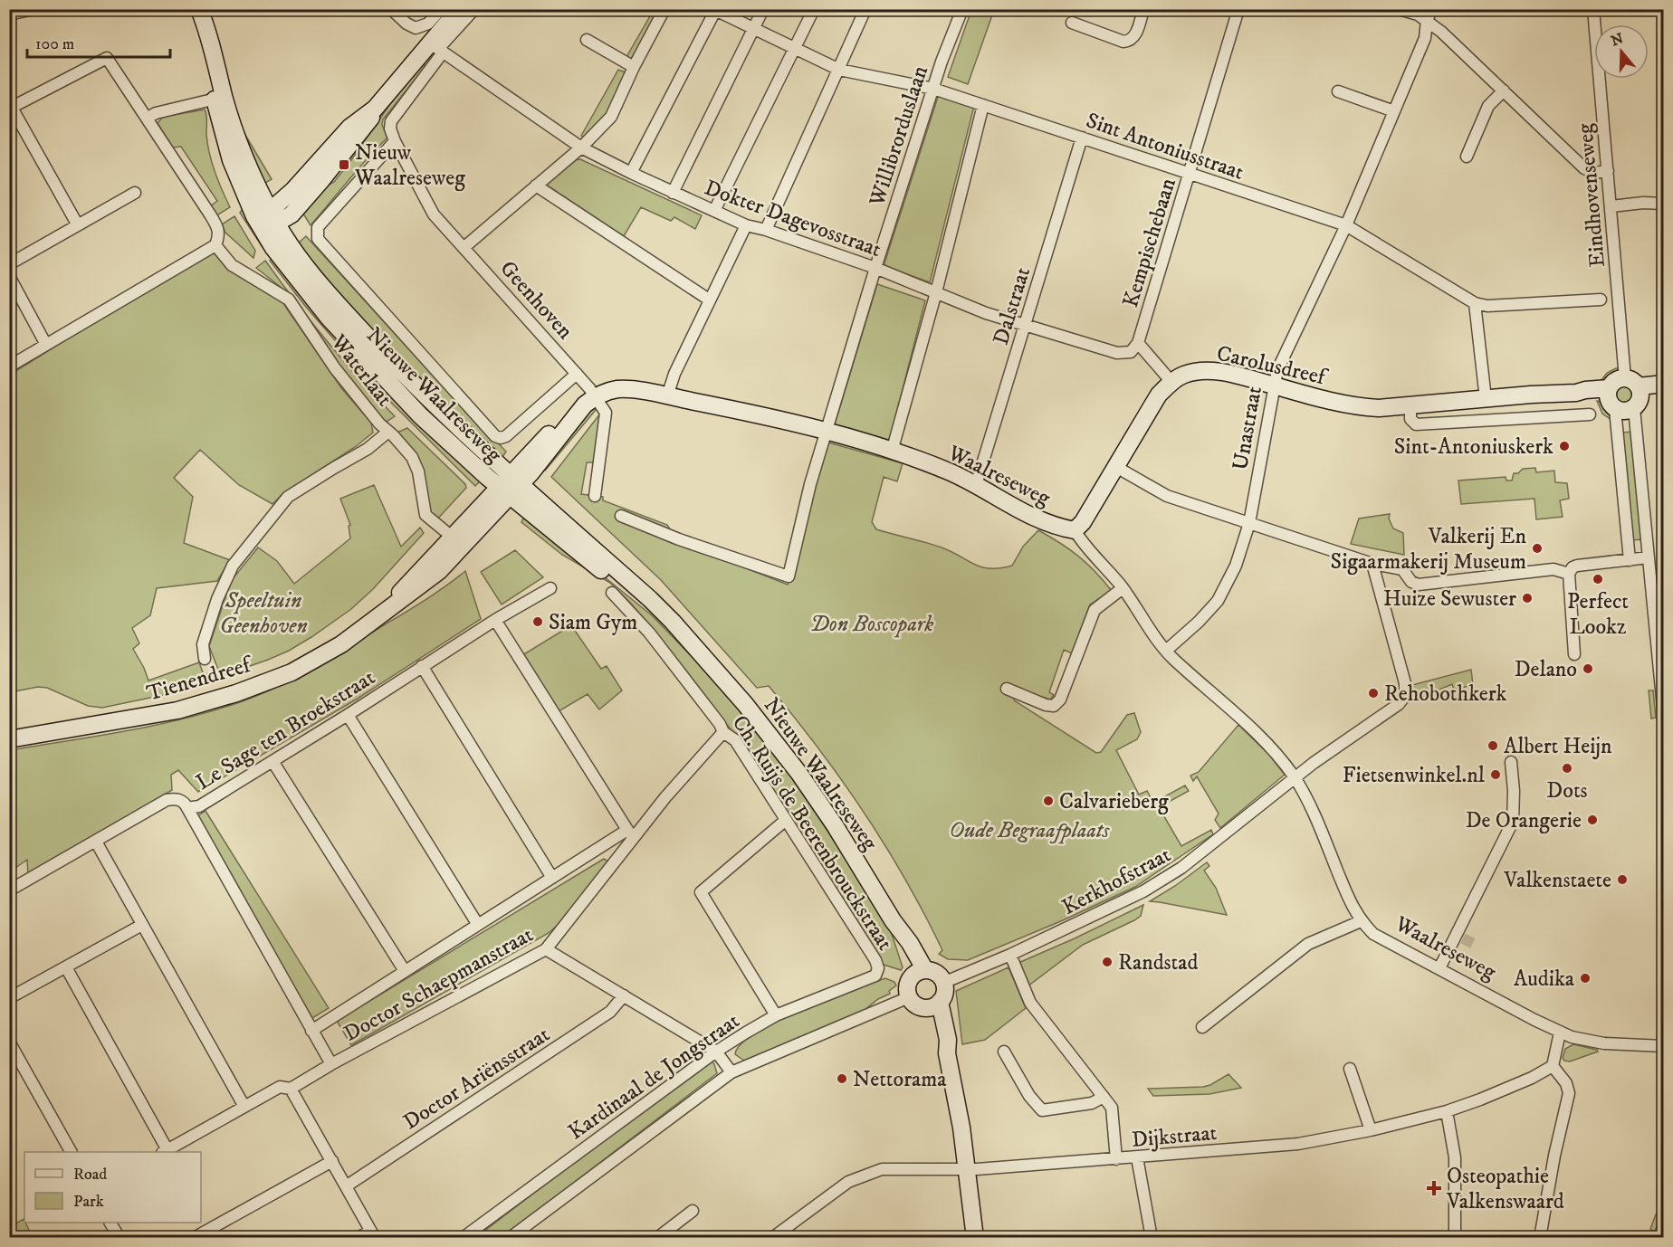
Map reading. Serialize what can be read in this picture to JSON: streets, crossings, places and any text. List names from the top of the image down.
{
  "streets": {
    "street": [
      "Willibrorduslaan",
      "Sint Antoniusstraat",
      "Eindhovenseweg",
      "Dokter Dagevosstraat",
      "Kempischebaan",
      "Geenhoven",
      "Dalstraat",
      "Carolusdreef",
      "Waterlaat",
      "Nieuwe Waalreseweg",
      "Unastraat",
      "Waalreseweg",
      "Tienendreef",
      "Le Sage ten Broekstraat",
      "Ch. Ruijs de Beerenbrouckstraat",
      "Kerkhofstraat",
      "Doctor Schaepmanstraat",
      "Kardinaal de Jongstraat",
      "Doctor Ariënsstraat",
      "Dijkstraat"
    ]
  },
  "crossings": [
    ["Willibrorduslaan", "Sint Antoniusstraat"],
    ["Willibrorduslaan", "Dokter Dagevosstraat"],
    ["Willibrorduslaan", "Waalreseweg"],
    ["Sint Antoniusstraat", "Kempischebaan"],
    ["Sint Antoniusstraat", "Dalstraat"],
    ["Sint Antoniusstraat", "Unastraat"],
    ["Eindhovenseweg", "Carolusdreef"],
    ["Dokter Dagevosstraat", "Kempischebaan"],
    ["Dokter Dagevosstraat", "Dalstraat"],
    ["Kempischebaan", "Carolusdreef"],
    ["Geenhoven", "Nieuwe Waalreseweg"],
    ["Geenhoven", "Waalreseweg"],
    ["Dalstraat", "Waalreseweg"],
    ["Carolusdreef", "Unastraat"],
    ["Carolusdreef", "Waalreseweg"],
    ["Waterlaat", "Tienendreef"],
    ["Nieuwe Waalreseweg", "Tienendreef"],
    ["Nieuwe Waalreseweg", "Kerkhofstraat"],
    ["Nieuwe Waalreseweg", "Kardinaal de Jongstraat"],
    ["Unastraat", "Waalreseweg"],
    ["Waalreseweg", "Kerkhofstraat"],
    ["Ch. Ruijs de Beerenbrouckstraat", "Doctor Schaepmanstraat"],
    ["Ch. Ruijs de Beerenbrouckstraat", "Kardinaal de Jongstraat"],
    ["Kerkhofstraat", "Kardinaal de Jongstraat"]
  ],
  "parks": ["Speeltuin Geenhoven", "Don Boscopark", "Oude Begraafplaats"],
  "places": {
    "transit": ["Nieuw Waalreseweg"],
    "other": [
      "Sint-Antoniuskerk",
      "Valkerij En Sigaarmakerij Museum",
      "Perfect Lookz",
      "Huize Sewuster",
      "Siam Gym",
      "Delano",
      "Rehobothkerk",
      "Albert Heijn",
      "Dots",
      "Fietsenwinkel.nl",
      "Calvarieberg",
      "De Orangerie",
      "Valkenstaete",
      "Randstad",
      "Audika",
      "Nettorama"
    ],
    "health": ["Osteopathie Valkenswaard"]
  },
  "legend": ["Road", "Park"],
  "scale_bar": "100 m",
  "north": "top"
}
